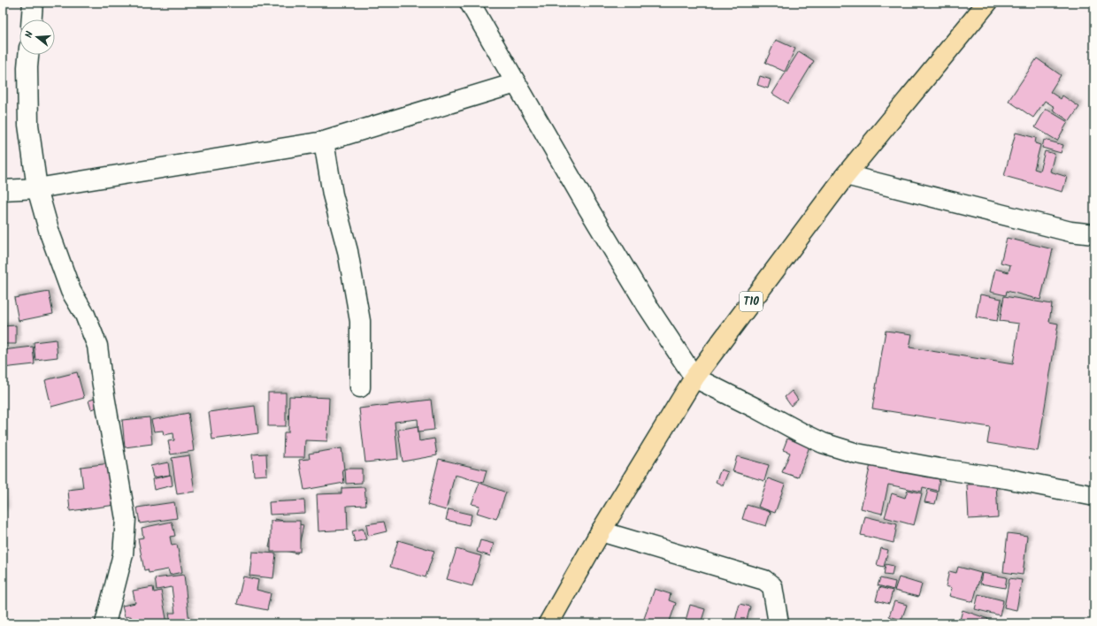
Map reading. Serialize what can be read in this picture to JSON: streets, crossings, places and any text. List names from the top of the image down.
{
  "streets": {
    "highway": ["T10"]
  },
  "north": "left"
}
